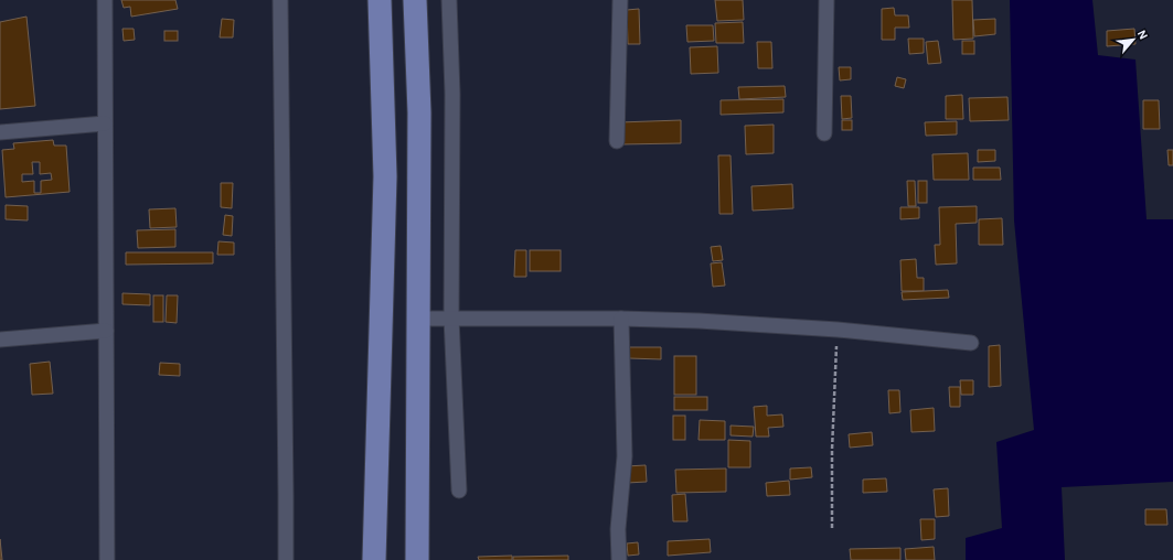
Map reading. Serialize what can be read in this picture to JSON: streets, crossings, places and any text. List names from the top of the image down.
{
  "north": "top right"
}
